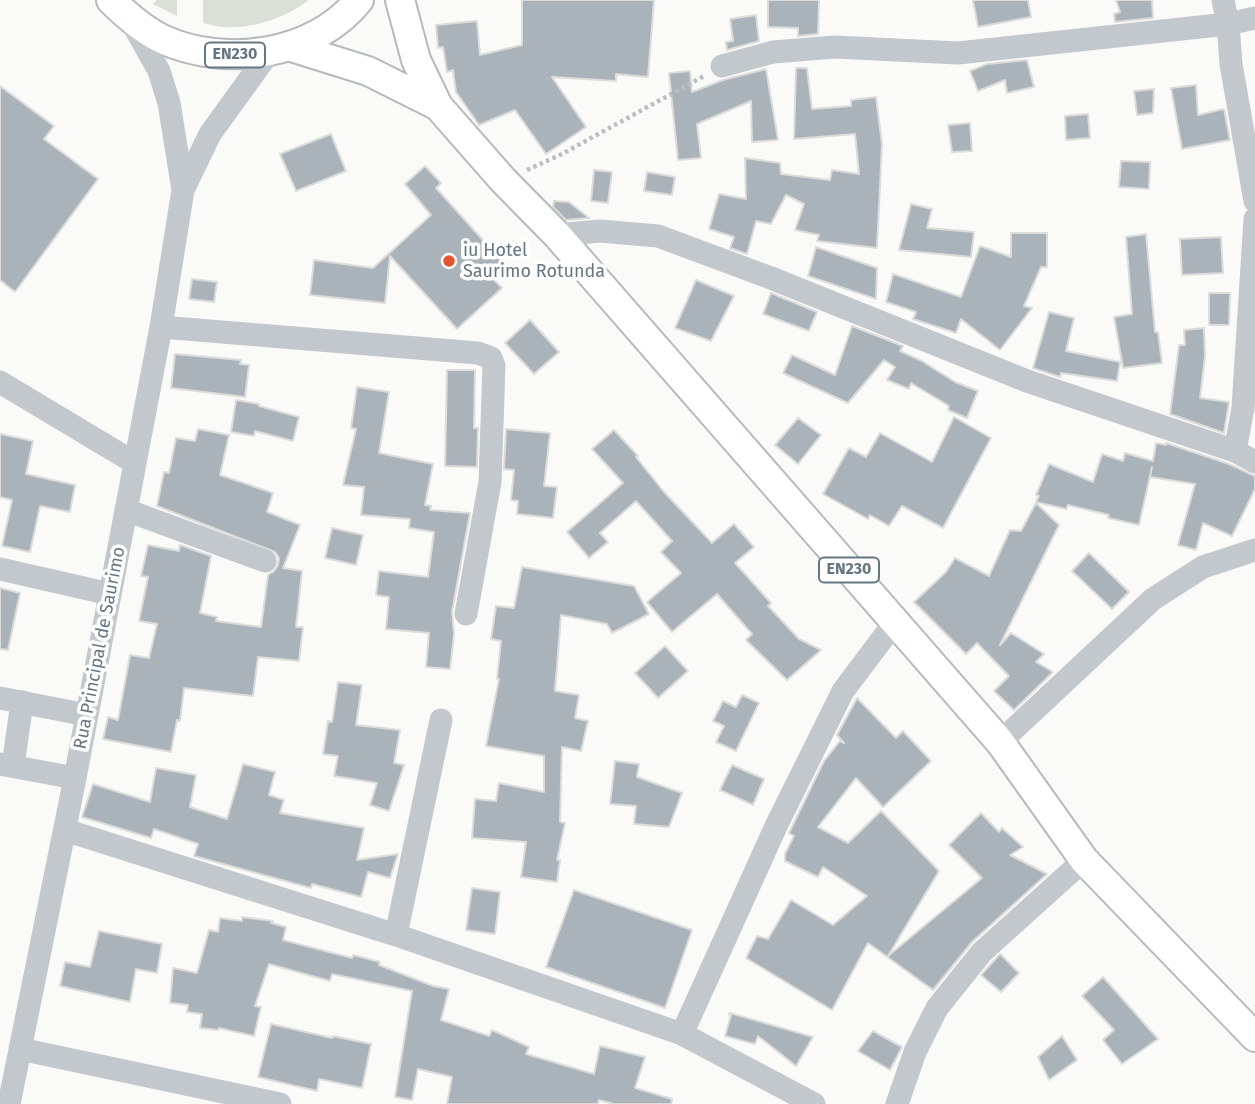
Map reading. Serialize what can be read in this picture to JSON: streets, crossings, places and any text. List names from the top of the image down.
{
  "streets": {
    "main road": ["EN230"],
    "street": ["Rua Principal de Saurimo"]
  },
  "places": ["iu Hotel Saurimo Rotunda"]
}
